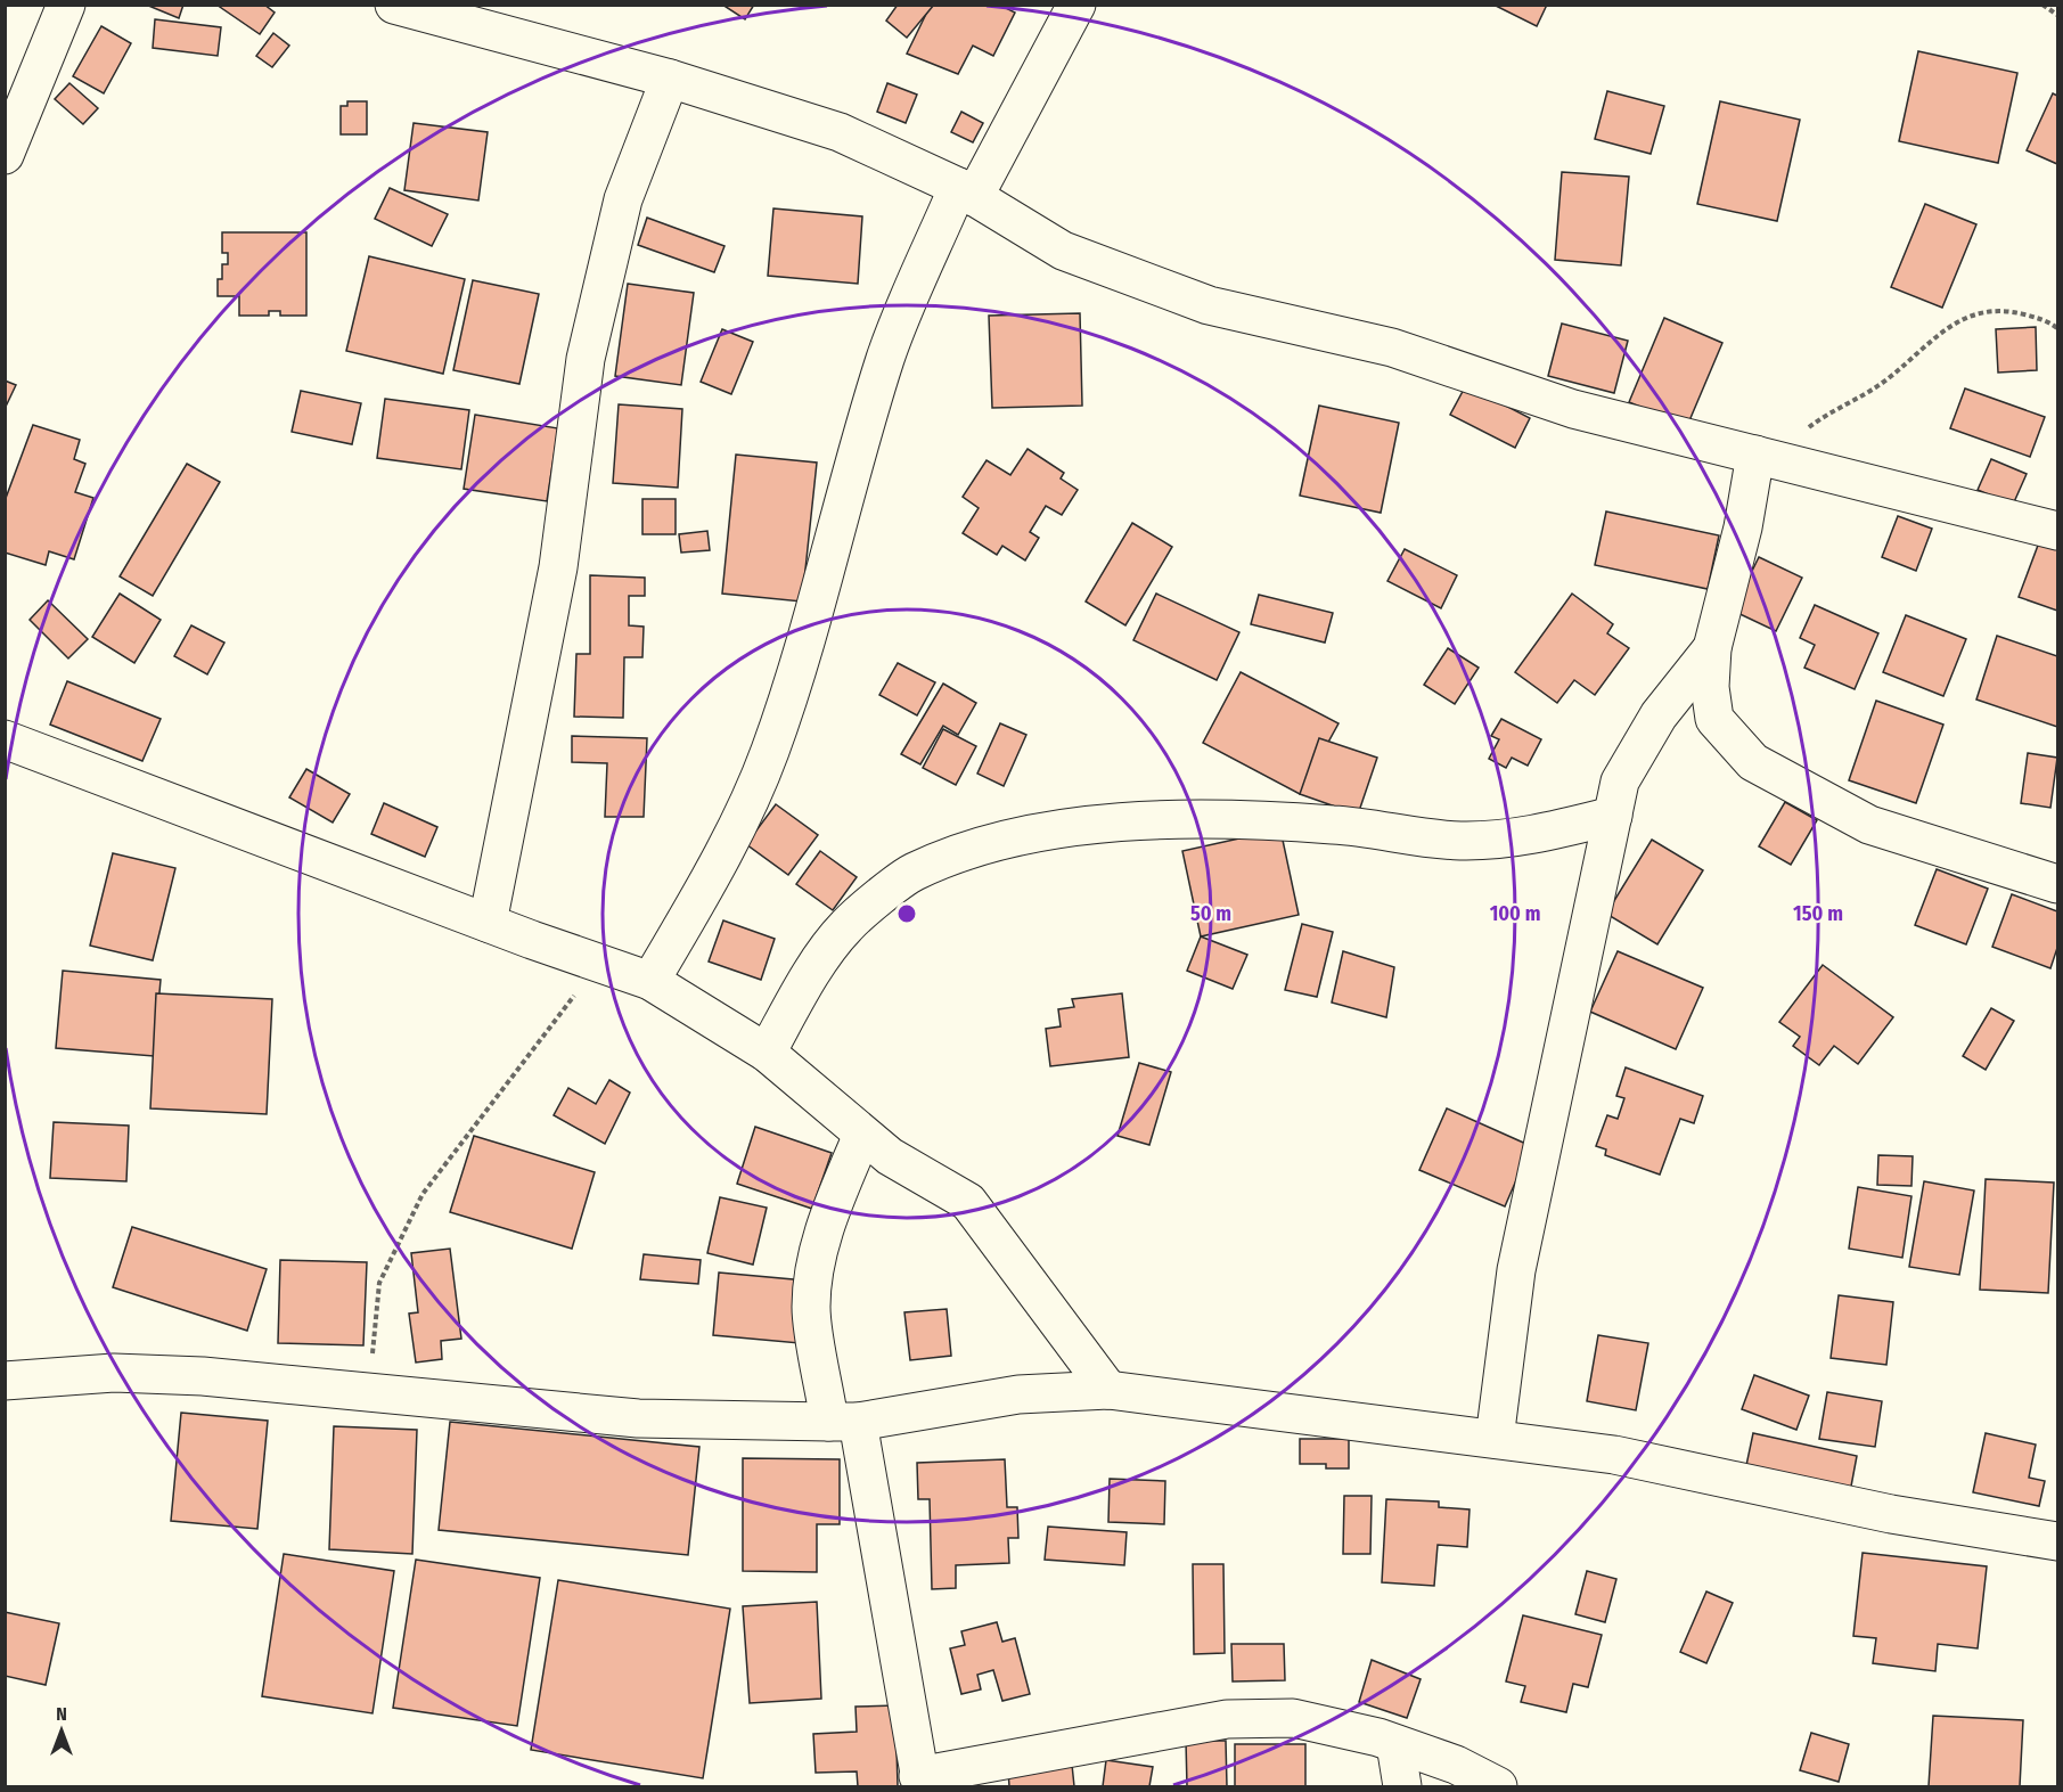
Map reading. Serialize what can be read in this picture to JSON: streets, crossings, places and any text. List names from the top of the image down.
{
  "north": "top",
  "rings": ["50 m", "100 m", "150 m"]
}
